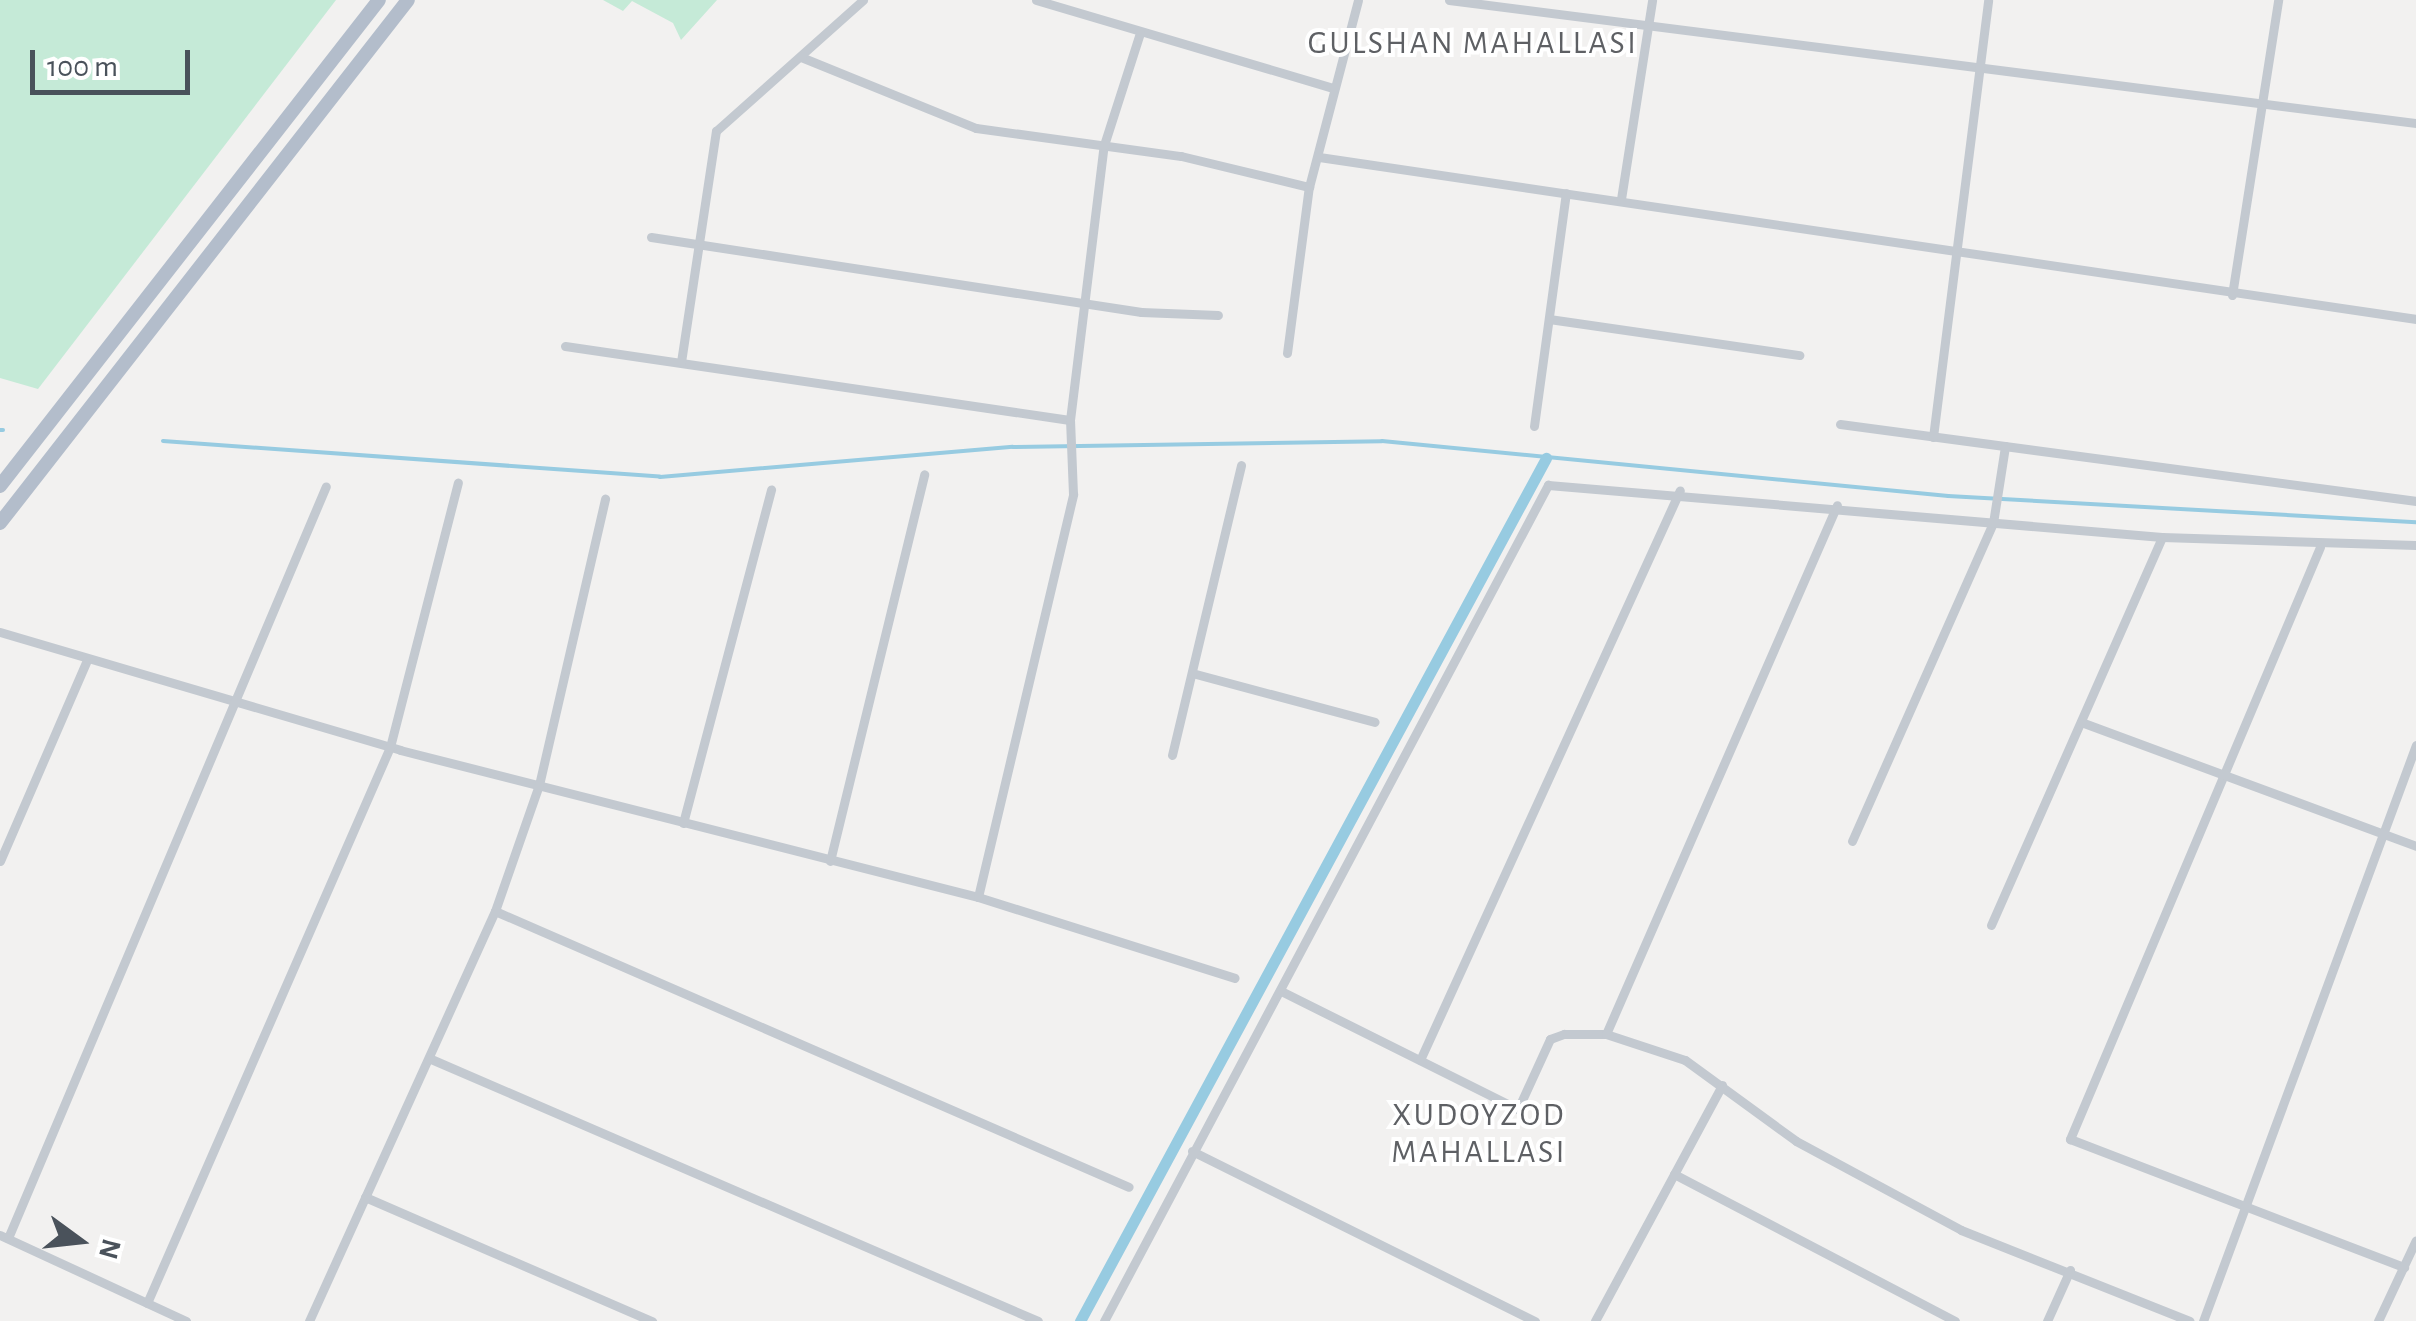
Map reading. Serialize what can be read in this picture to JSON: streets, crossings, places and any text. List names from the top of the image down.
{
  "districts": ["GULSHAN MAHALLASI", "XUDOYZOD MAHALLASI"],
  "scale_bar": "100 m",
  "north": "right"
}
